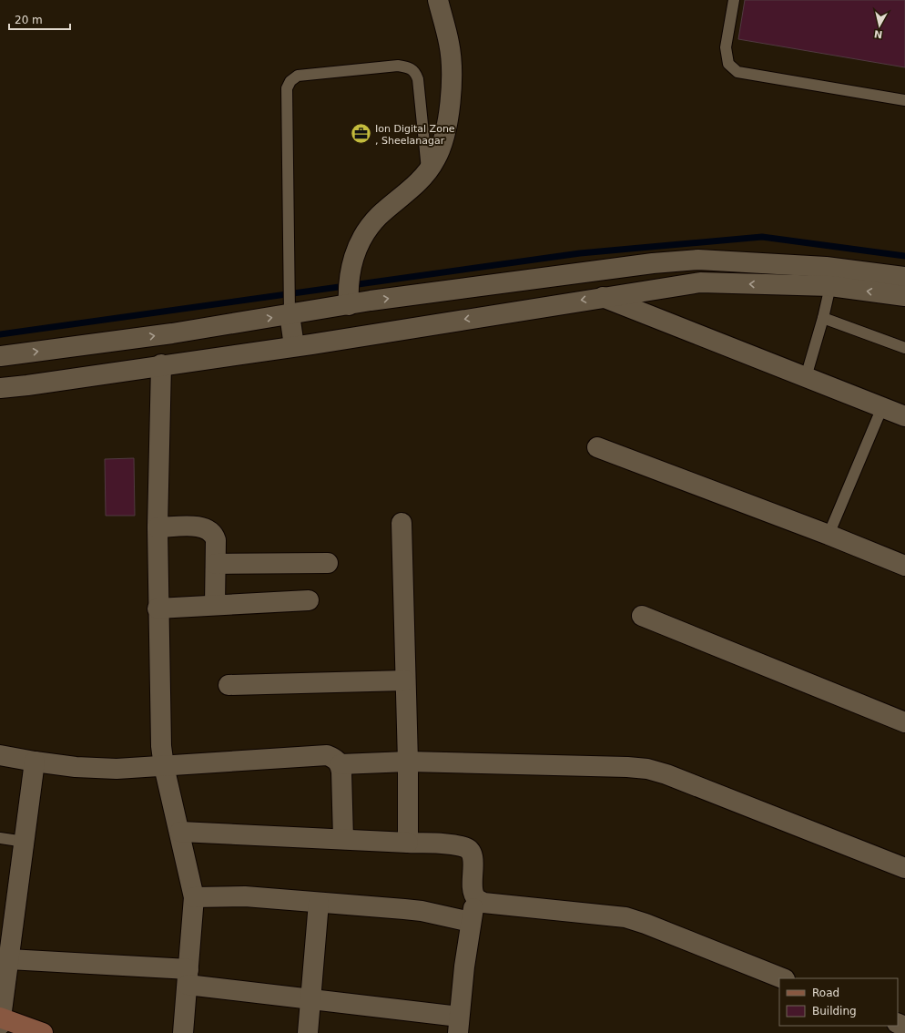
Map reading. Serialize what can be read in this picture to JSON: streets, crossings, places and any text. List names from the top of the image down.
{
  "places": {
    "office": ["Ion Digital Zone , Sheelanagar"]
  },
  "legend": ["Road", "Building"],
  "scale_bar": "20 m",
  "north": "bottom"
}
